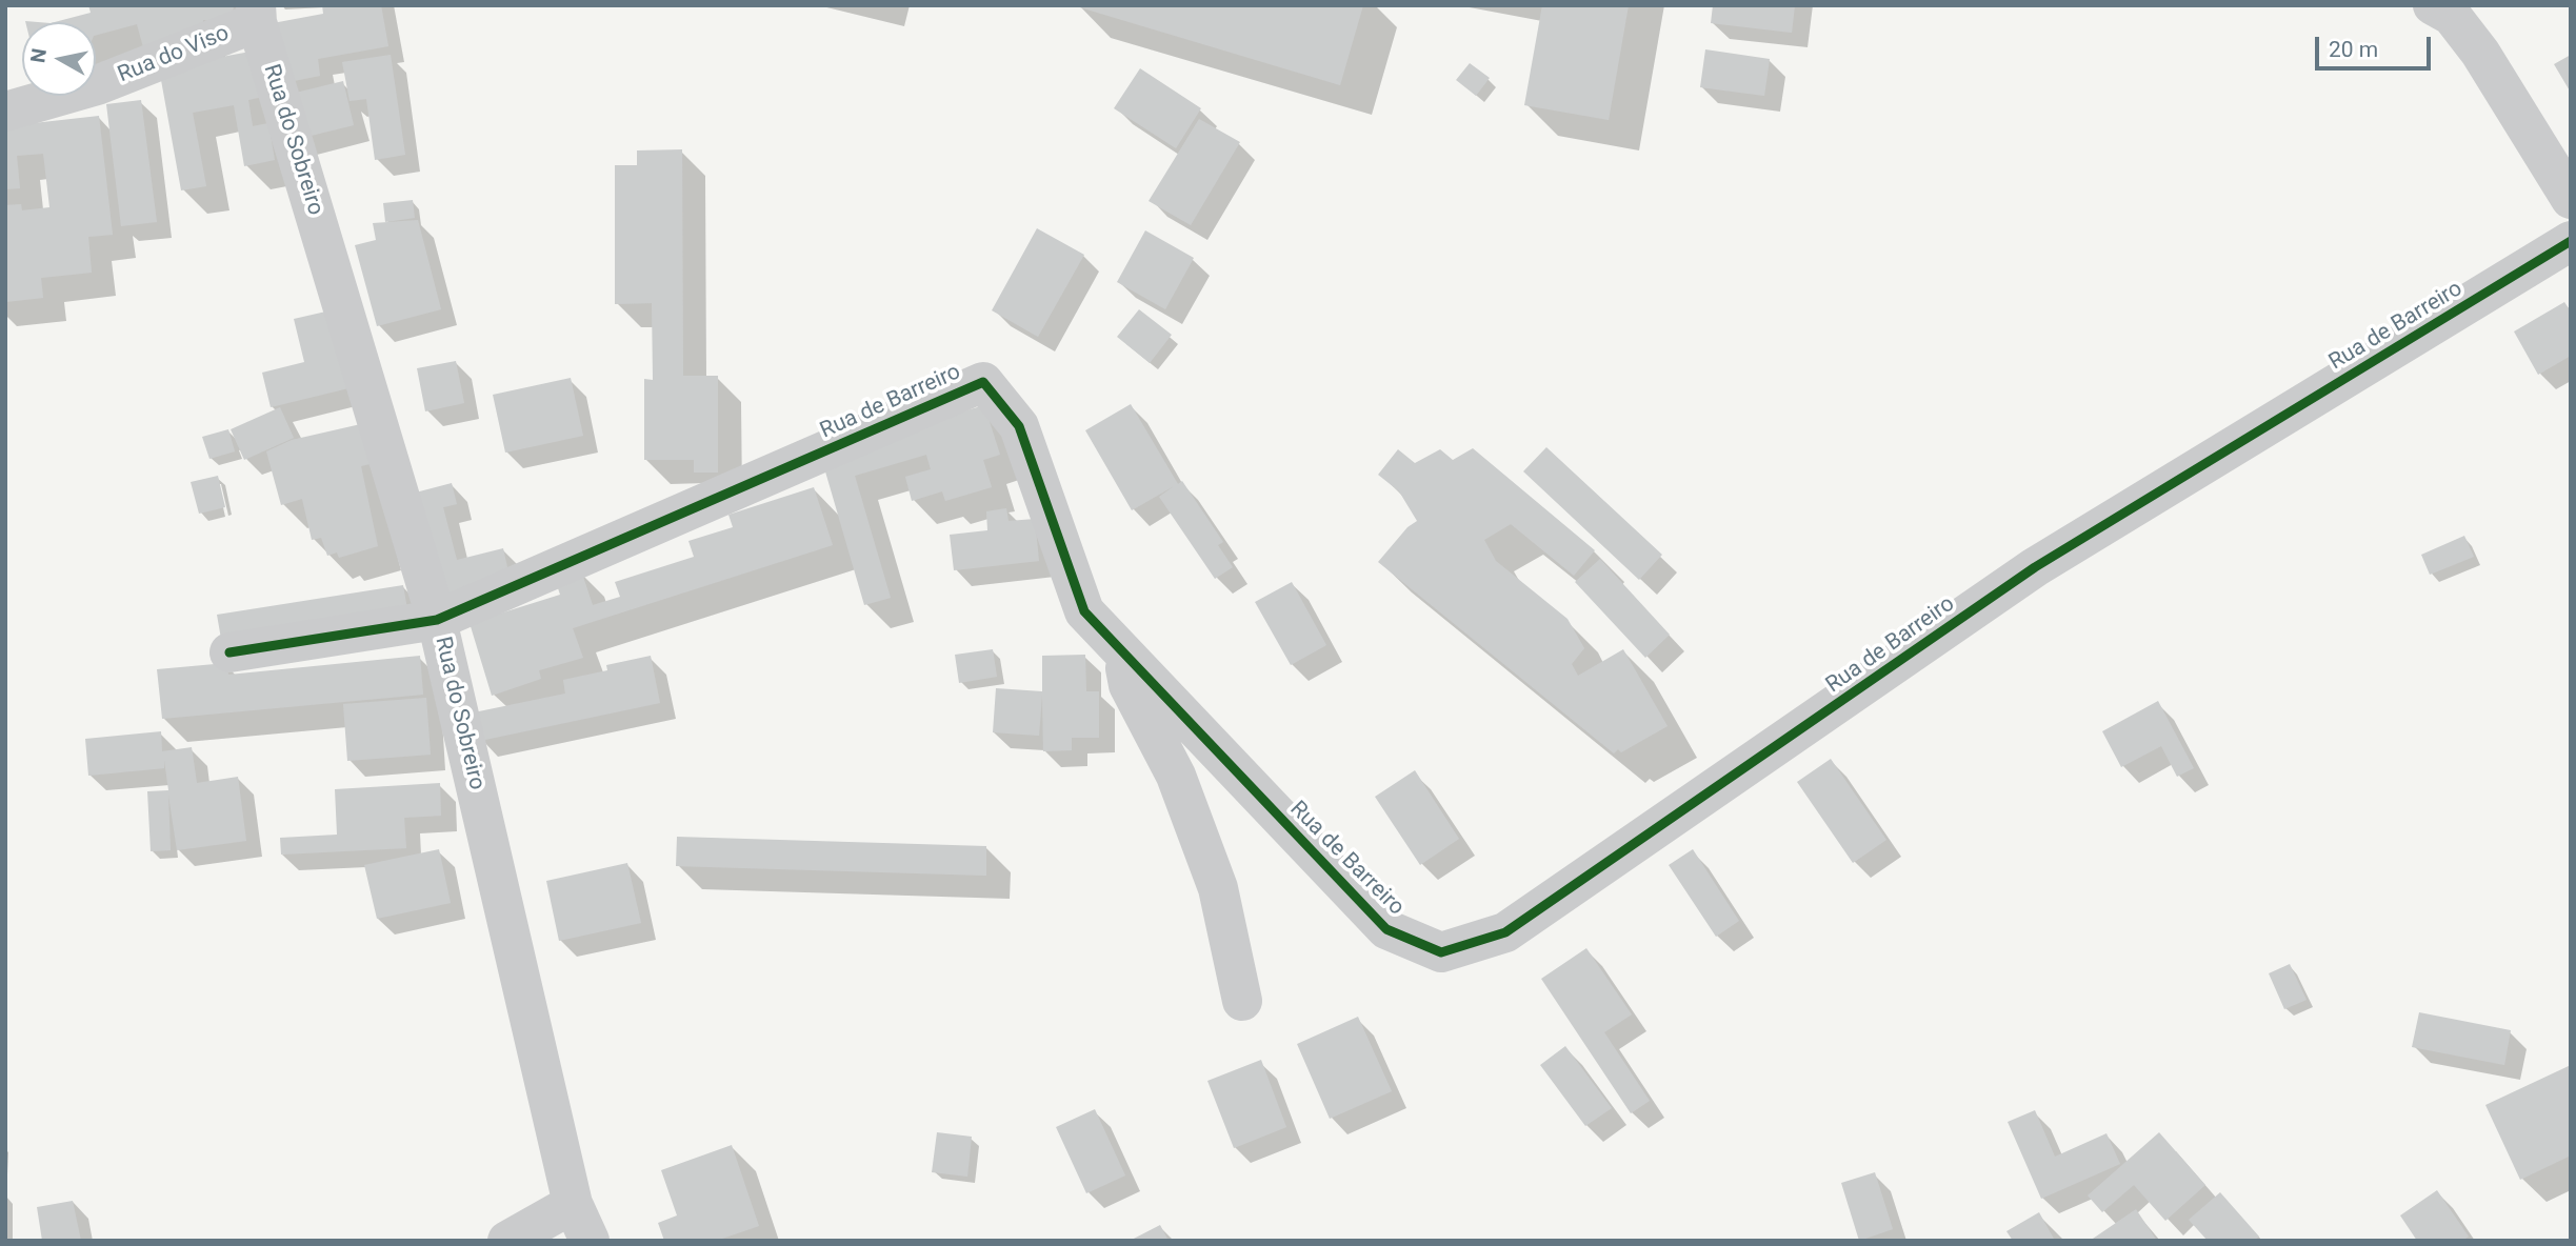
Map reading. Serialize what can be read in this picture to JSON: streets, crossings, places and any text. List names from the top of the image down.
{
  "streets": {
    "street": ["Rua do Viso", "Rua do Sobreiro", "Rua de Barreiro"]
  },
  "crossings": [
    ["Rua do Viso", "Rua do Sobreiro"],
    ["Rua do Sobreiro", "Rua de Barreiro"]
  ],
  "scale_bar": "20 m",
  "north": "left"
}
